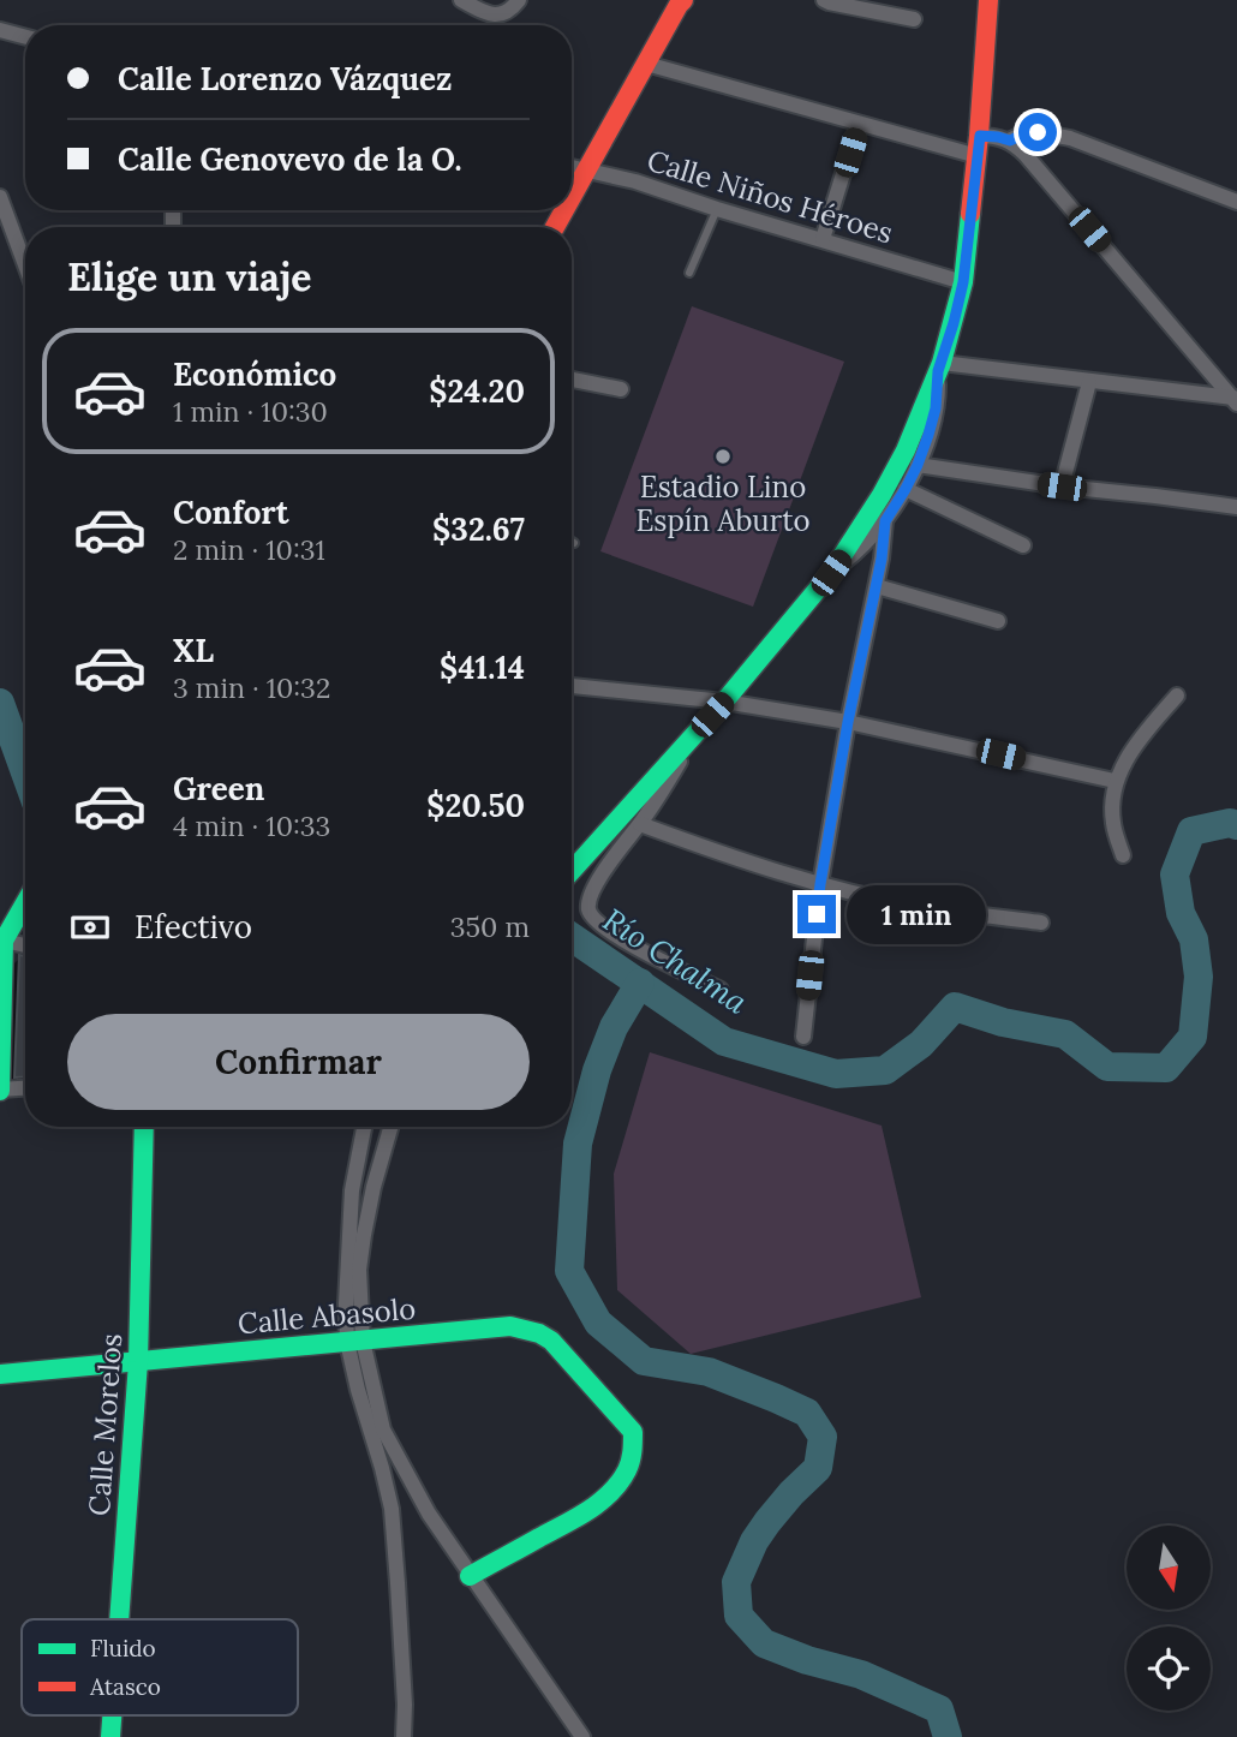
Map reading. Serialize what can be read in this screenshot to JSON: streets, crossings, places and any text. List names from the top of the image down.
{
  "streets": {
    "street": ["Calle Niños Héroes", "Calle Abasolo", "Calle Morelos"]
  },
  "crossings": [
    ["Calle Abasolo", "Calle Morelos"]
  ],
  "water": ["Río Chalma"],
  "places": ["Estadio Lino Espín Aburto"],
  "legend": ["Fluido", "Atasco"],
  "north": "bottom",
  "page": {
    "banner": ["Calle Lorenzo Vázquez", "Calle Genovevo de la O."],
    "heading": "Elige un viaje",
    "list": [
      {
        "name": "Económico",
        "note": "1 min · 10:30",
        "value": "$24.20"
      },
      {
        "name": "Confort",
        "note": "2 min · 10:31",
        "value": "$32.67"
      },
      {
        "name": "XL",
        "note": "3 min · 10:32",
        "value": "$41.14"
      },
      {
        "name": "Green",
        "note": "4 min · 10:33",
        "value": "$20.50"
      }
    ],
    "pay": ["Efectivo", "350 m"],
    "bubble": "1 min",
    "buttons": "Confirmar"
  }
}
